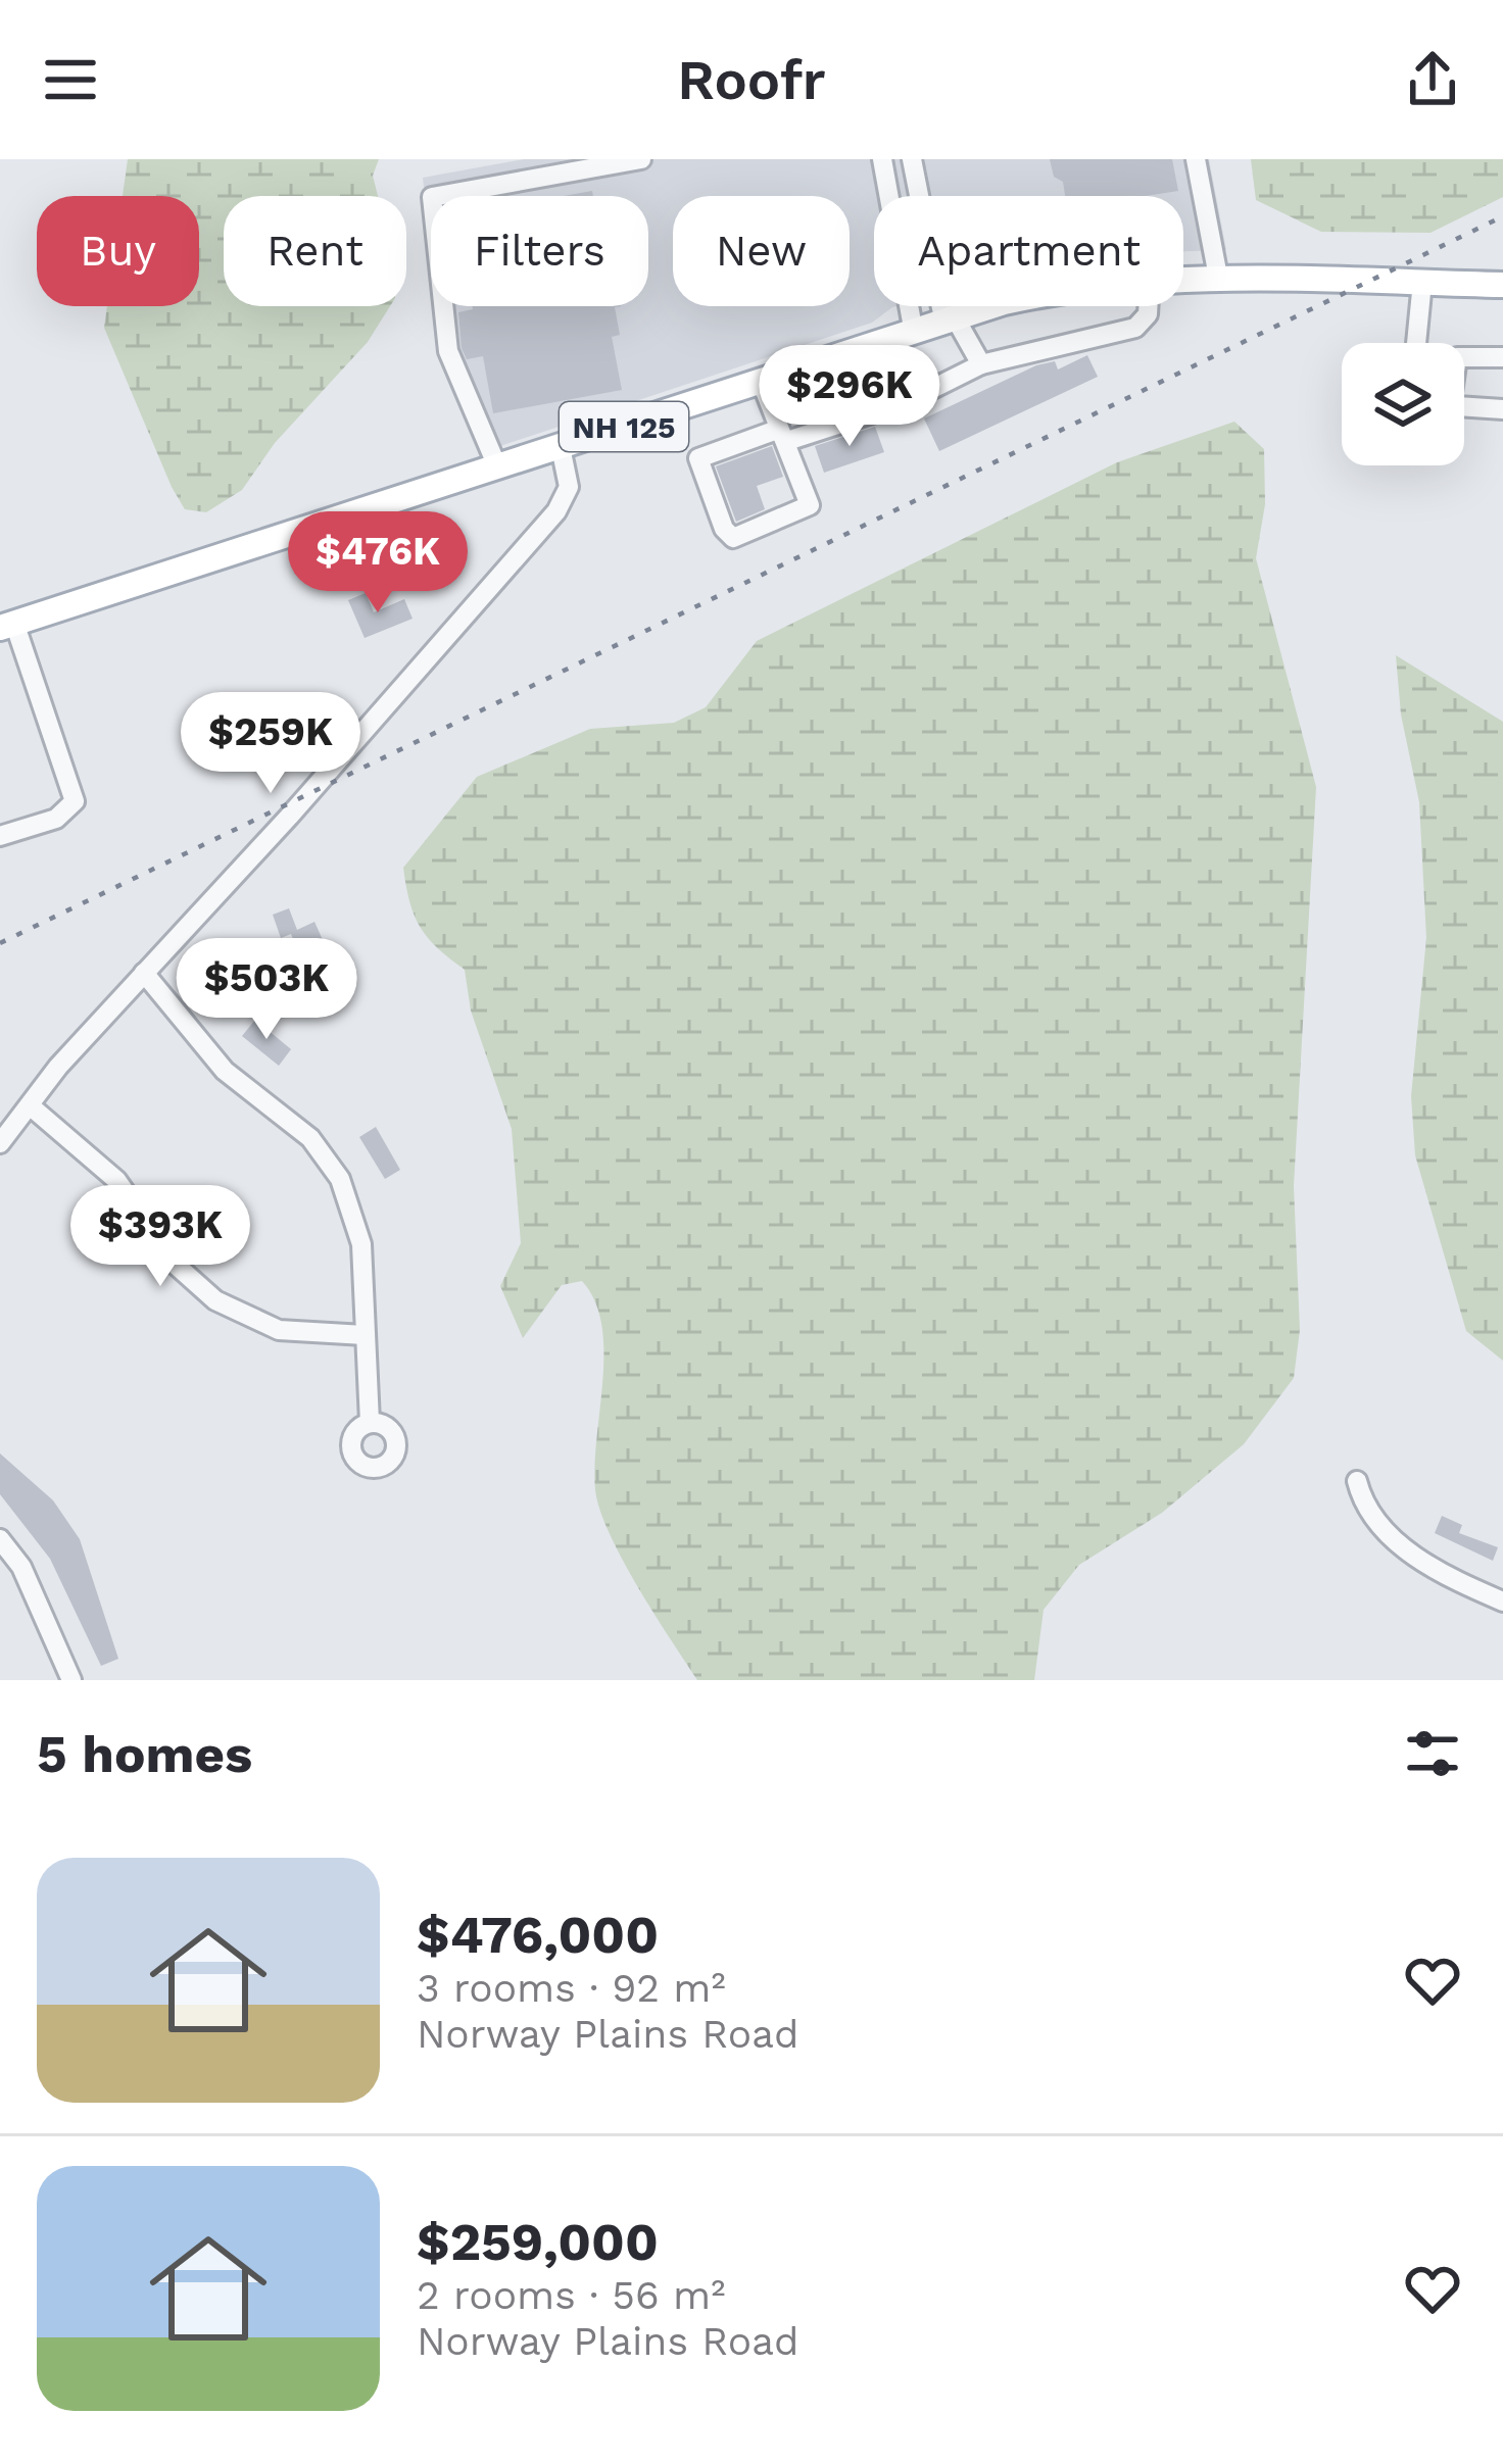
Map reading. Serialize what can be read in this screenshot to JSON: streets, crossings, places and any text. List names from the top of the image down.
{
  "streets": {
    "main road": ["NH 125"]
  },
  "page": {
    "header": "Roofr",
    "chip": [
      "Buy",
      "Rent",
      "Filters",
      "New",
      "Apartment"
    ],
    "price": [
      "$296K",
      "$476K",
      "$259K",
      "$503K",
      "$393K"
    ],
    "heading": "5 homes",
    "list": [
      {
        "name": "$476,000",
        "note": "3 rooms · 92 m² · Norway Plains Road"
      },
      {
        "name": "$259,000",
        "note": "2 rooms · 56 m² · Norway Plains Road"
      }
    ]
  }
}
